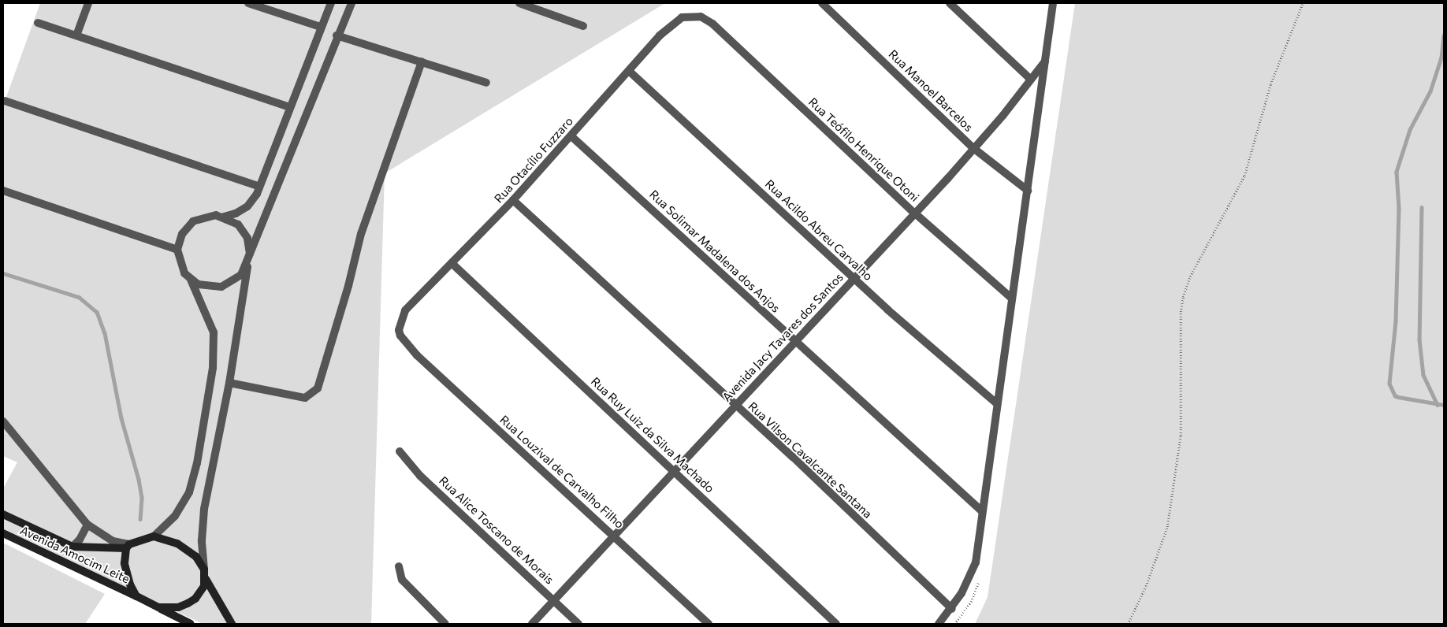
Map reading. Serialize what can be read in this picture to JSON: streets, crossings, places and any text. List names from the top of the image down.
{
  "streets": {
    "street": [
      "Rua Manoel Barcelos",
      "Rua Teófilo Henrique Otoni",
      "Rua Otacílio Fuzzaro",
      "Rua Acildo Abreu Carvalho",
      "Rua Solimar Madalena dos Anjos",
      "Avenida Jacy Tavares dos Santos",
      "Rua Ruy Luiz da Silva Machado",
      "Rua Vilson Cavalcante Santana",
      "Rua Louzival de Carvalho Filho",
      "Rua Alice Toscano de Morais",
      "Avenida Amocim Leite"
    ]
  },
  "crossings": [
    ["Rua Manoel Barcelos", "Avenida Jacy Tavares dos Santos"],
    ["Rua Teófilo Henrique Otoni", "Rua Otacílio Fuzzaro"],
    ["Rua Teófilo Henrique Otoni", "Avenida Jacy Tavares dos Santos"],
    ["Rua Otacílio Fuzzaro", "Rua Acildo Abreu Carvalho"],
    ["Rua Otacílio Fuzzaro", "Rua Solimar Madalena dos Anjos"],
    ["Rua Otacílio Fuzzaro", "Rua Ruy Luiz da Silva Machado"],
    ["Rua Otacílio Fuzzaro", "Rua Vilson Cavalcante Santana"],
    ["Rua Otacílio Fuzzaro", "Rua Louzival de Carvalho Filho"],
    ["Rua Acildo Abreu Carvalho", "Avenida Jacy Tavares dos Santos"],
    ["Rua Solimar Madalena dos Anjos", "Avenida Jacy Tavares dos Santos"],
    ["Avenida Jacy Tavares dos Santos", "Rua Ruy Luiz da Silva Machado"],
    ["Avenida Jacy Tavares dos Santos", "Rua Vilson Cavalcante Santana"],
    ["Avenida Jacy Tavares dos Santos", "Rua Louzival de Carvalho Filho"],
    ["Avenida Jacy Tavares dos Santos", "Rua Alice Toscano de Morais"]
  ]
}
